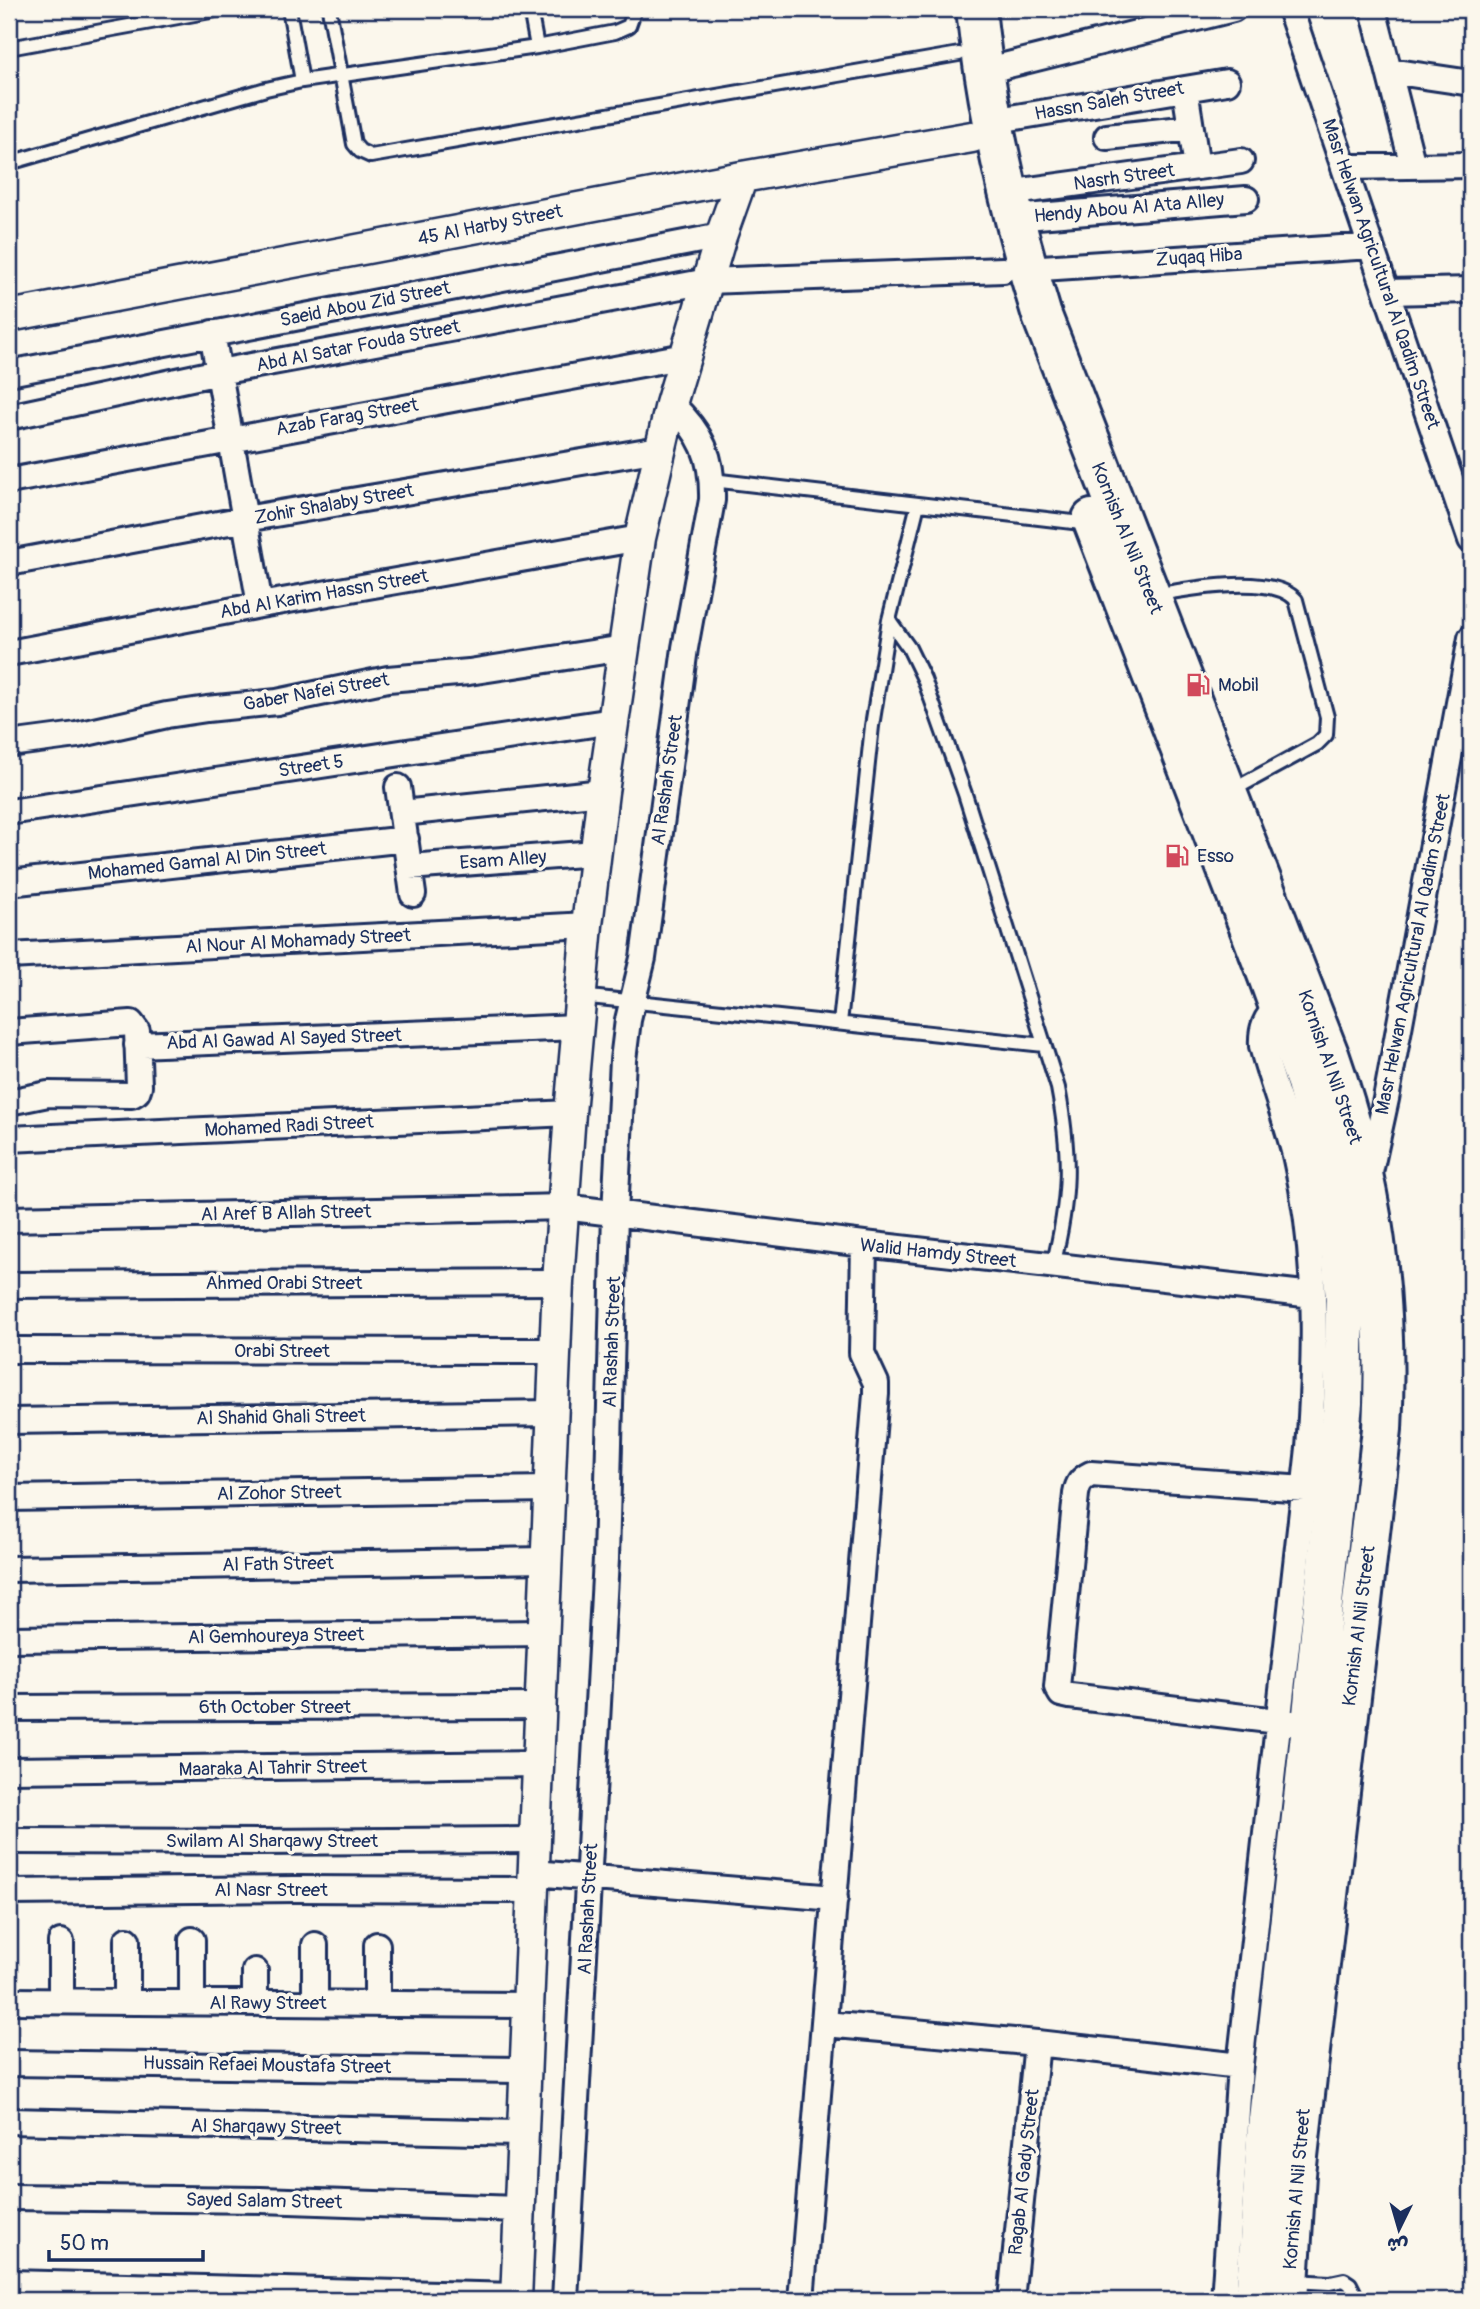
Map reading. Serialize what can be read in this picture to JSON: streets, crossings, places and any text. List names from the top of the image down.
{
  "streets": {
    "highway": ["Kornish Al Nil Street"],
    "street": [
      "Hassn Saleh Street",
      "Nasrh Street",
      "Hendy Abou Al Ata Alley",
      "45 Al Harby Street",
      "Zuqaq Hiba",
      "Masr Helwan Agricultural Al Qadim Street",
      "Saeid Abou Zid Street",
      "Abd Al Satar Fouda Street",
      "Azab Farag Street",
      "Zohir Shalaby Street",
      "Abd Al Karim Hassn Street",
      "Gaber Nafei Street",
      "Street 5",
      "Al Rashah Street",
      "Esam Alley",
      "Mohamed Gamal Al Din Street",
      "Al Nour Al Mohamady Street",
      "Abd Al Gawad Al Sayed Street",
      "Mohamed Radi Street",
      "Al Aref B Allah Street",
      "Walid Hamdy Street",
      "Ahmed Orabi Street",
      "Orabi Street",
      "Al Shahid Ghali Street",
      "Al Zohor Street",
      "Al Fath Street",
      "Al Gemhoureya Street",
      "6th October Street",
      "Maaraka Al Tahrir Street",
      "Swilam Al Sharqawy Street",
      "Al Nasr Street",
      "Al Rawy Street",
      "Hussain Refaei Moustafa Street",
      "Al Sharqawy Street",
      "Ragab Al Gady Street",
      "Sayed Salam Street"
    ]
  },
  "crossings": [
    ["Hassn Saleh Street", "45 Al Harby Street"],
    ["Hassn Saleh Street", "Kornish Al Nil Street"],
    ["Nasrh Street", "Hendy Abou Al Ata Alley"],
    ["Nasrh Street", "Kornish Al Nil Street"],
    ["Hendy Abou Al Ata Alley", "Kornish Al Nil Street"],
    ["45 Al Harby Street", "Kornish Al Nil Street"],
    ["Zuqaq Hiba", "Masr Helwan Agricultural Al Qadim Street"],
    ["Zuqaq Hiba", "Abd Al Satar Fouda Street"],
    ["Zuqaq Hiba", "Kornish Al Nil Street"],
    ["Masr Helwan Agricultural Al Qadim Street", "Kornish Al Nil Street"],
    ["Al Rashah Street", "Walid Hamdy Street"],
    ["Al Rashah Street", "Al Nasr Street"],
    ["Al Aref B Allah Street", "Walid Hamdy Street"]
  ],
  "places": {
    "fuel station": ["Mobil", "Esso"]
  },
  "scale_bar": "50 m",
  "north": "bottom"
}
